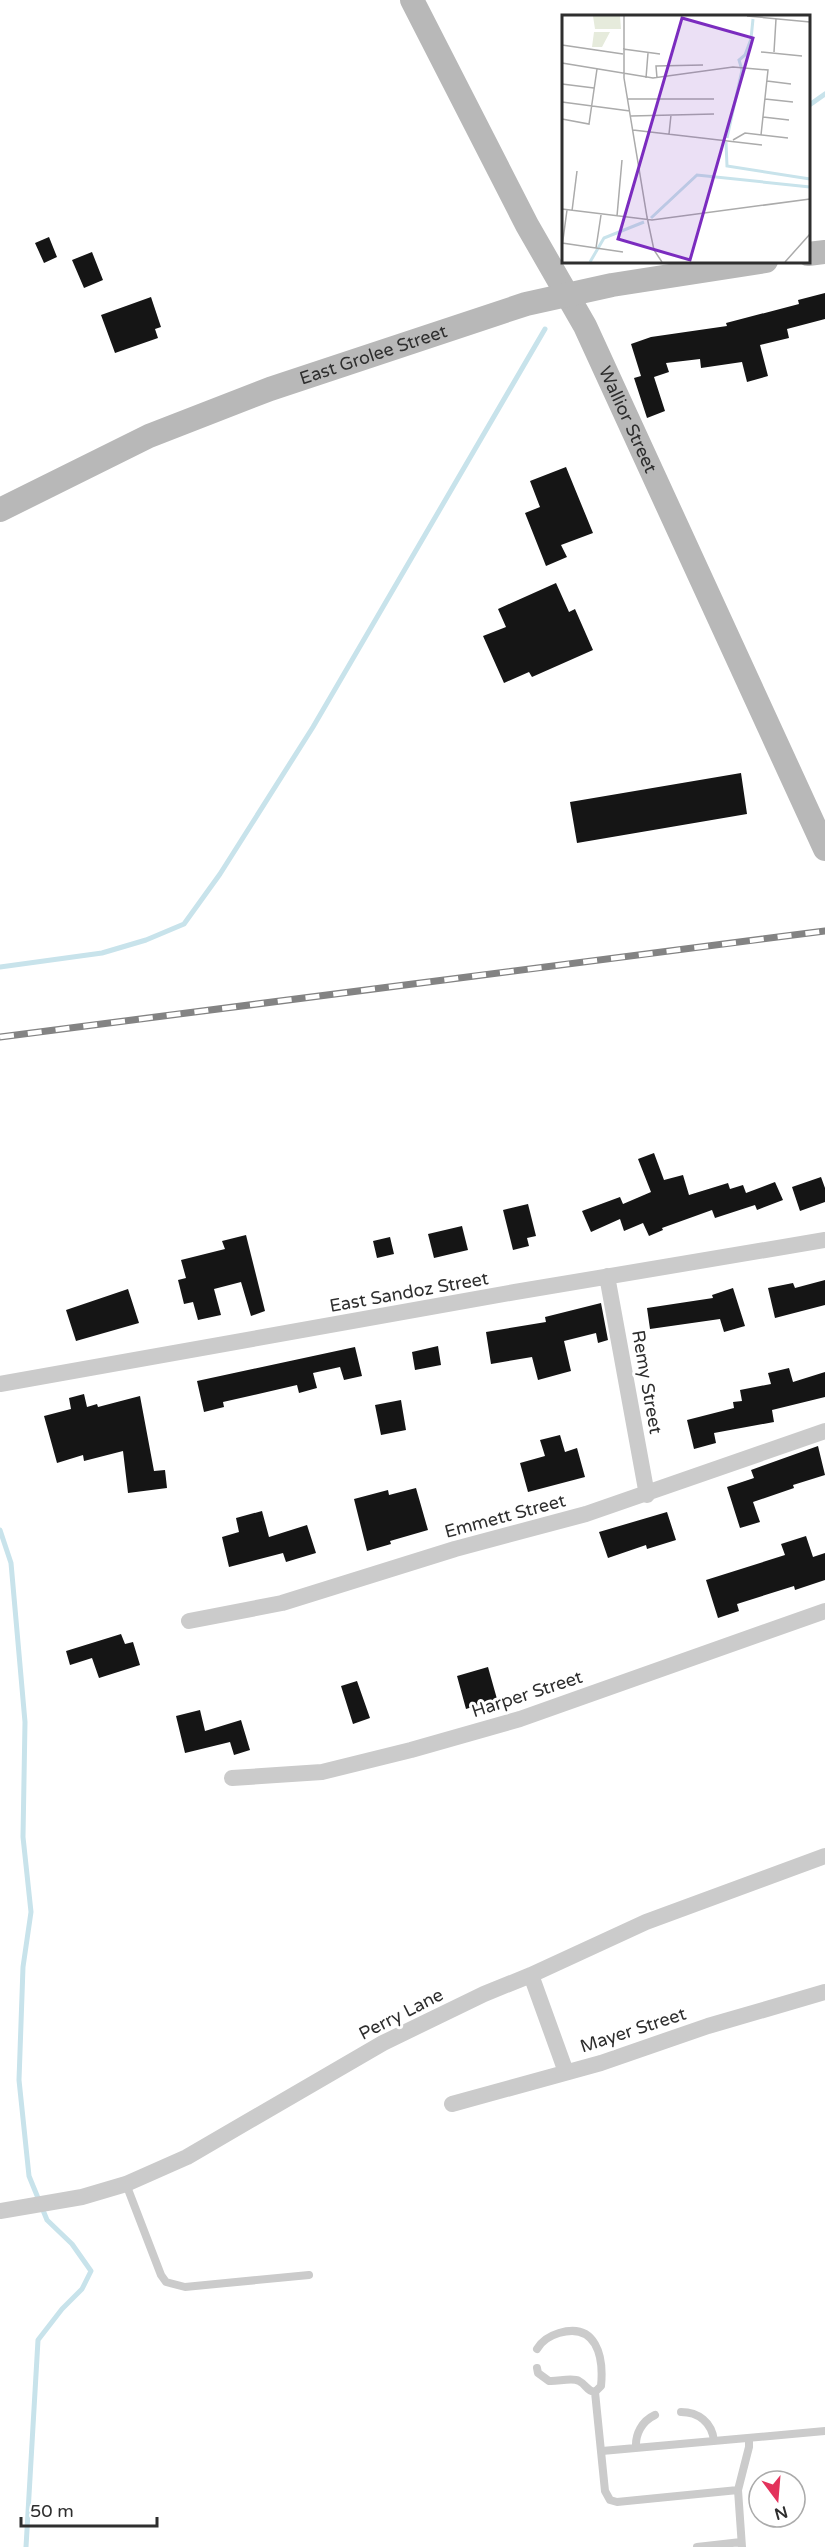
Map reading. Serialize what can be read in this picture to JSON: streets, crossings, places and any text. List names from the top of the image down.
{
  "streets": {
    "street": [
      "East Grolee Street",
      "Wallior Street",
      "East Sandoz Street",
      "Remy Street",
      "Emmett Street",
      "Harper Street",
      "Perry Lane",
      "Mayer Street"
    ]
  },
  "crossings": [
    ["East Grolee Street", "Wallior Street"],
    ["East Sandoz Street", "Remy Street"],
    ["Remy Street", "Emmett Street"]
  ],
  "scale_bar": "50 m",
  "north": "bottom"
}
